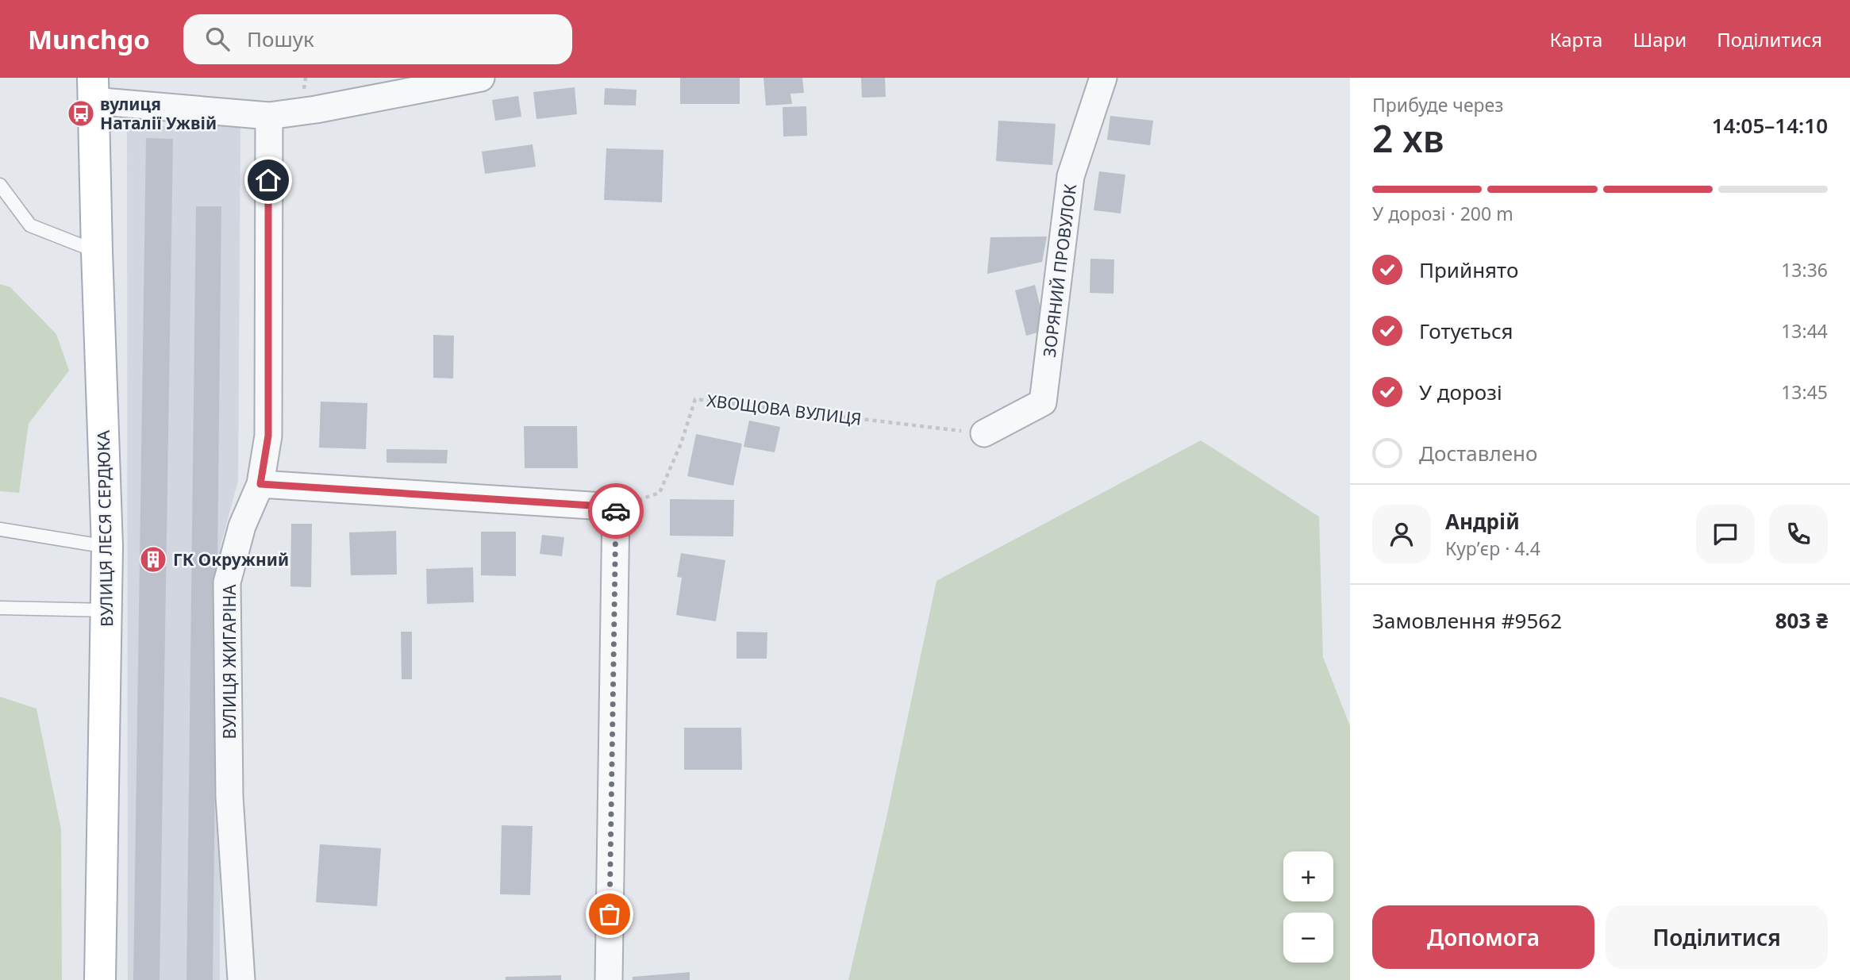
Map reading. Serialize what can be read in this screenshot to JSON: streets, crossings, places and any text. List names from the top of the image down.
{
  "streets": {
    "main road": ["ВУЛИЦЯ ЛЕСЯ СЕРДЮКА"],
    "street": ["ЗОРЯНИЙ ПРОВУЛОК", "ВУЛИЦЯ ЖИГАРІНА"],
    "path": ["ХВОЩОВА ВУЛИЦЯ"]
  },
  "crossings": [
    ["ЗОРЯНИЙ ПРОВУЛОК", "ХВОЩОВА ВУЛИЦЯ"]
  ],
  "places": {
    "bus stop": ["вулиця Наталії Ужвій"],
    "building": ["ГК Окружний"]
  },
  "page": {
    "header": "Munchgo",
    "search": "Пошук",
    "nav": ["Карта", "Шари", "Поділитися"],
    "heading": ["2 хв", "Прибуде через", "14:05–14:10"],
    "panel": [
      "Андрій",
      "Кур’єр · 4.4",
      "Замовлення #9562",
      "803 ₴"
    ],
    "bar": "У дорозі · 200 m",
    "list": [
      ["Прийнято", "13:36"],
      ["Готується", "13:44"],
      ["У дорозі", "13:45"],
      "Доставлено"
    ],
    "map_buttons": ["+", "−"],
    "buttons": ["Допомога", "Поділитися"]
  }
}
